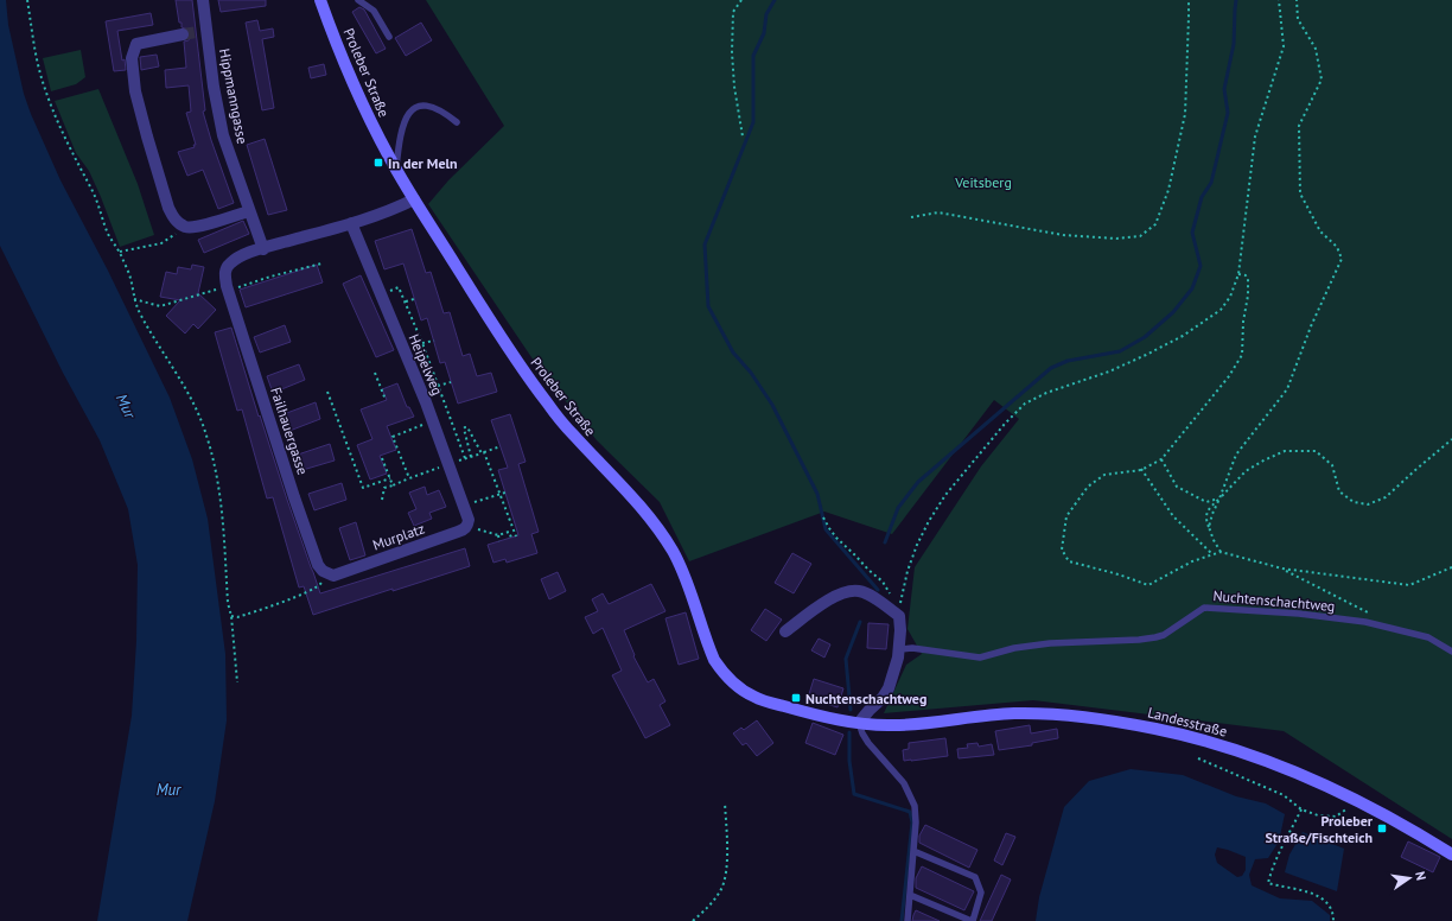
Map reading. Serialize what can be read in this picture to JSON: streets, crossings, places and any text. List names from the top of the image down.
{
  "streets": {
    "main road": ["Proleber Straße", "Landesstraße"],
    "street": [
      "Hippmanngasse",
      "Heipelweg",
      "Failhauergasse",
      "Murplatz"
    ],
    "lane": ["Nuchtenschachtweg"]
  },
  "crossings": [
    ["Proleber Straße", "Landesstraße"],
    ["Heipelweg", "Murplatz"],
    ["Failhauergasse", "Murplatz"]
  ],
  "water": ["Mur"],
  "parks": ["Veitsberg"],
  "places": {
    "transit": ["In der Meln", "Nuchtenschachtweg", "Proleber Straße/Fischteich"]
  },
  "north": "right"
}
